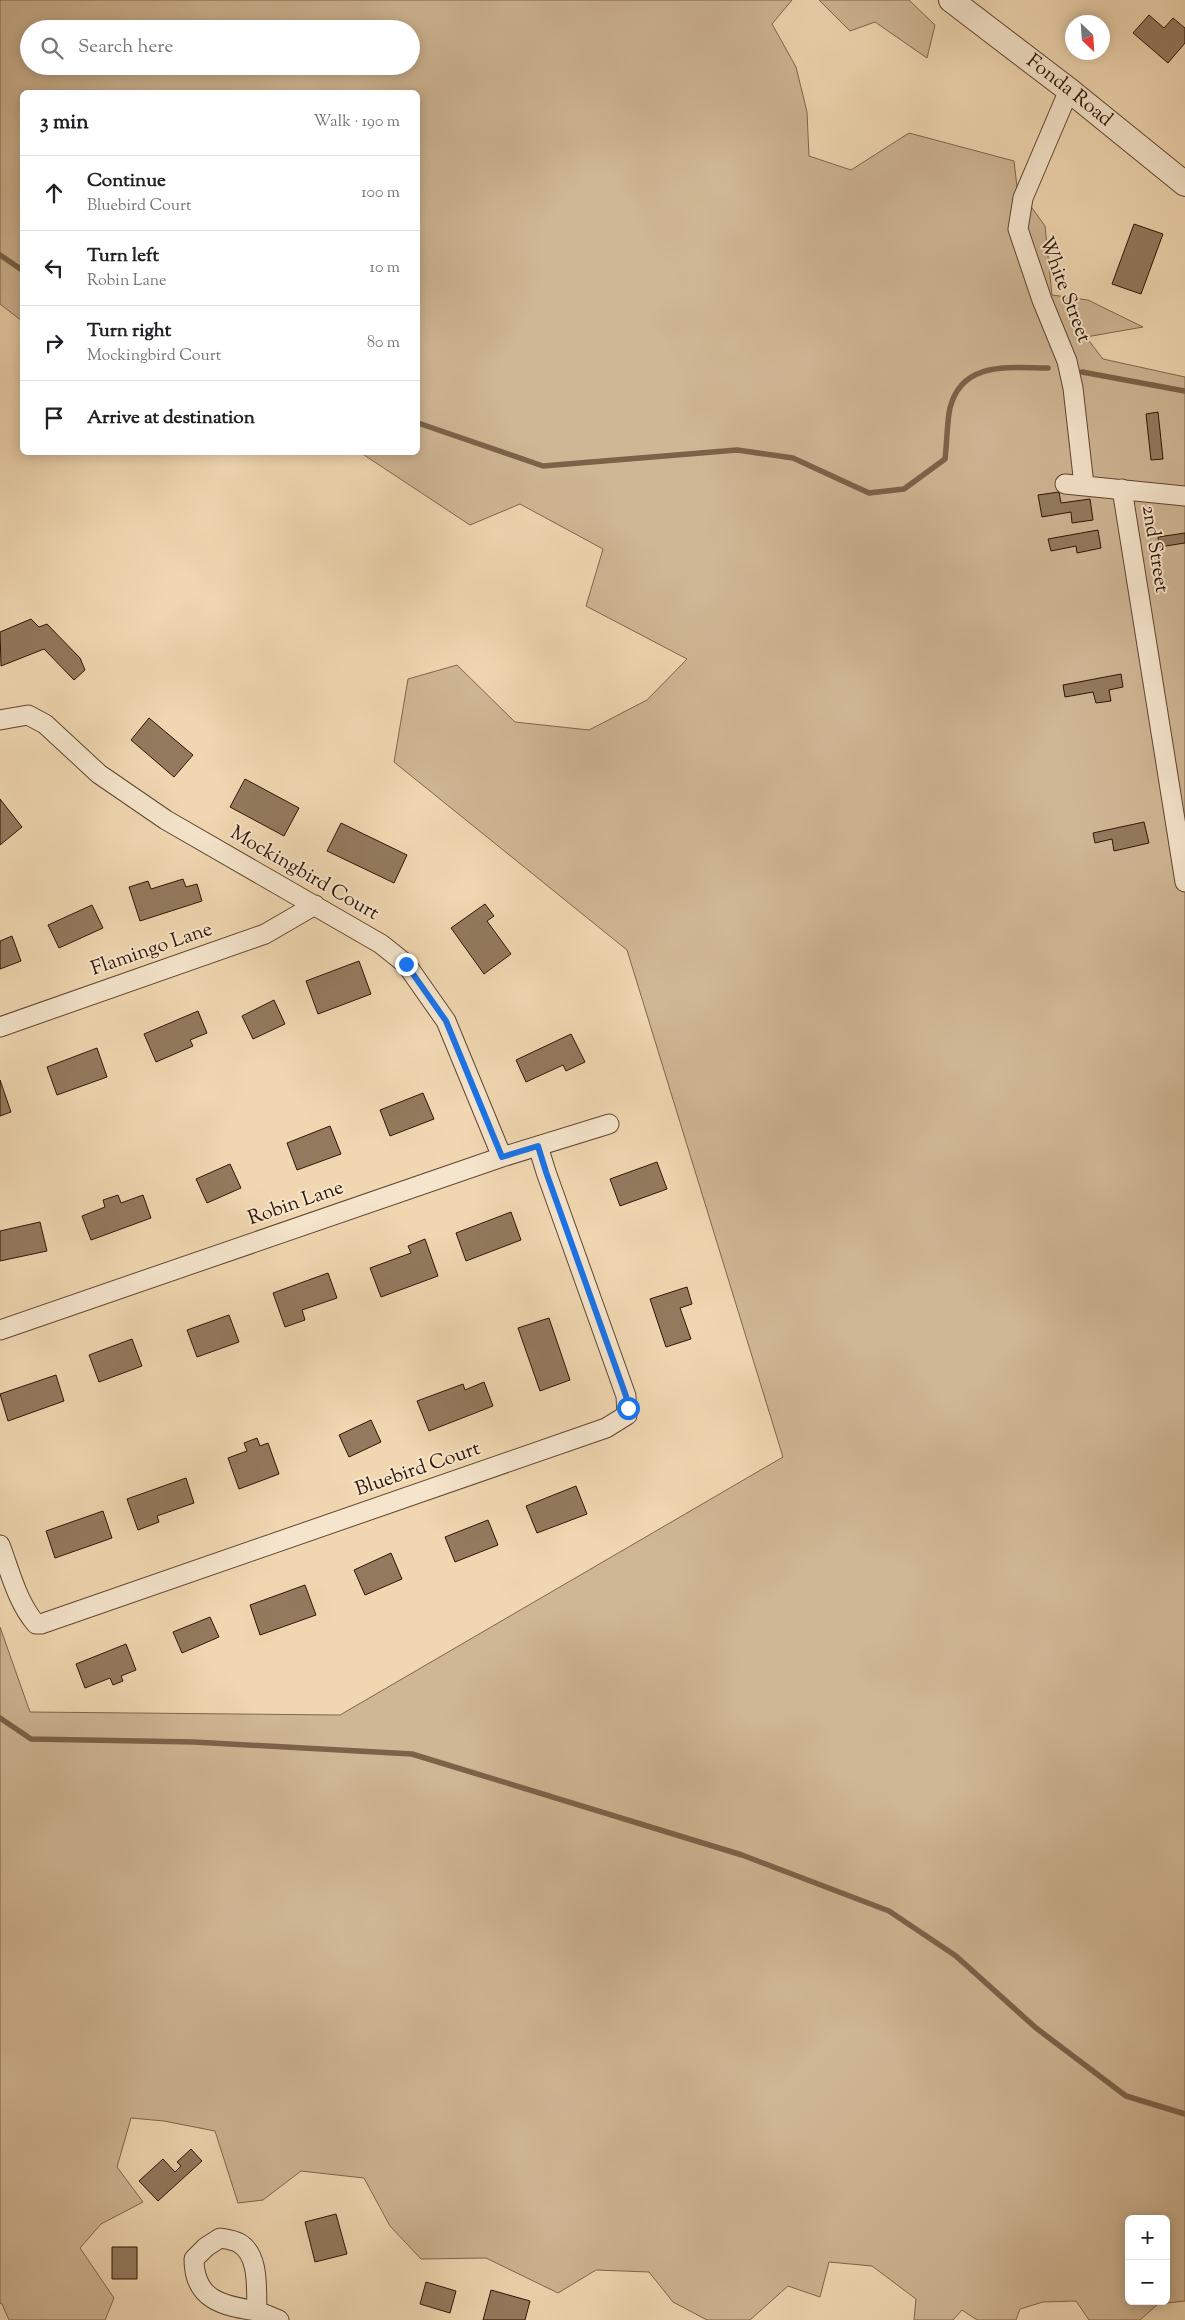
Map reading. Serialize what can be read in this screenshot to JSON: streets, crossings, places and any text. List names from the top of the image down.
{
  "streets": {
    "street": [
      "Fonda Road",
      "White Street",
      "2nd Street",
      "Mockingbird Court",
      "Flamingo Lane",
      "Robin Lane",
      "Bluebird Court"
    ]
  },
  "crossings": [
    ["Fonda Road", "White Street"],
    ["Mockingbird Court", "Flamingo Lane"],
    ["Mockingbird Court", "Robin Lane"],
    ["Robin Lane", "Bluebird Court"]
  ],
  "north": "bottom right",
  "page": {
    "search": "Search here",
    "heading": ["3 min", "Walk · 190 m"],
    "list": [
      ["Continue", "Bluebird Court", "100 m"],
      ["Turn left", "Robin Lane", "10 m"],
      ["Turn right", "Mockingbird Court", "80 m"],
      "Arrive at destination"
    ],
    "map_buttons": ["+", "−"]
  }
}
